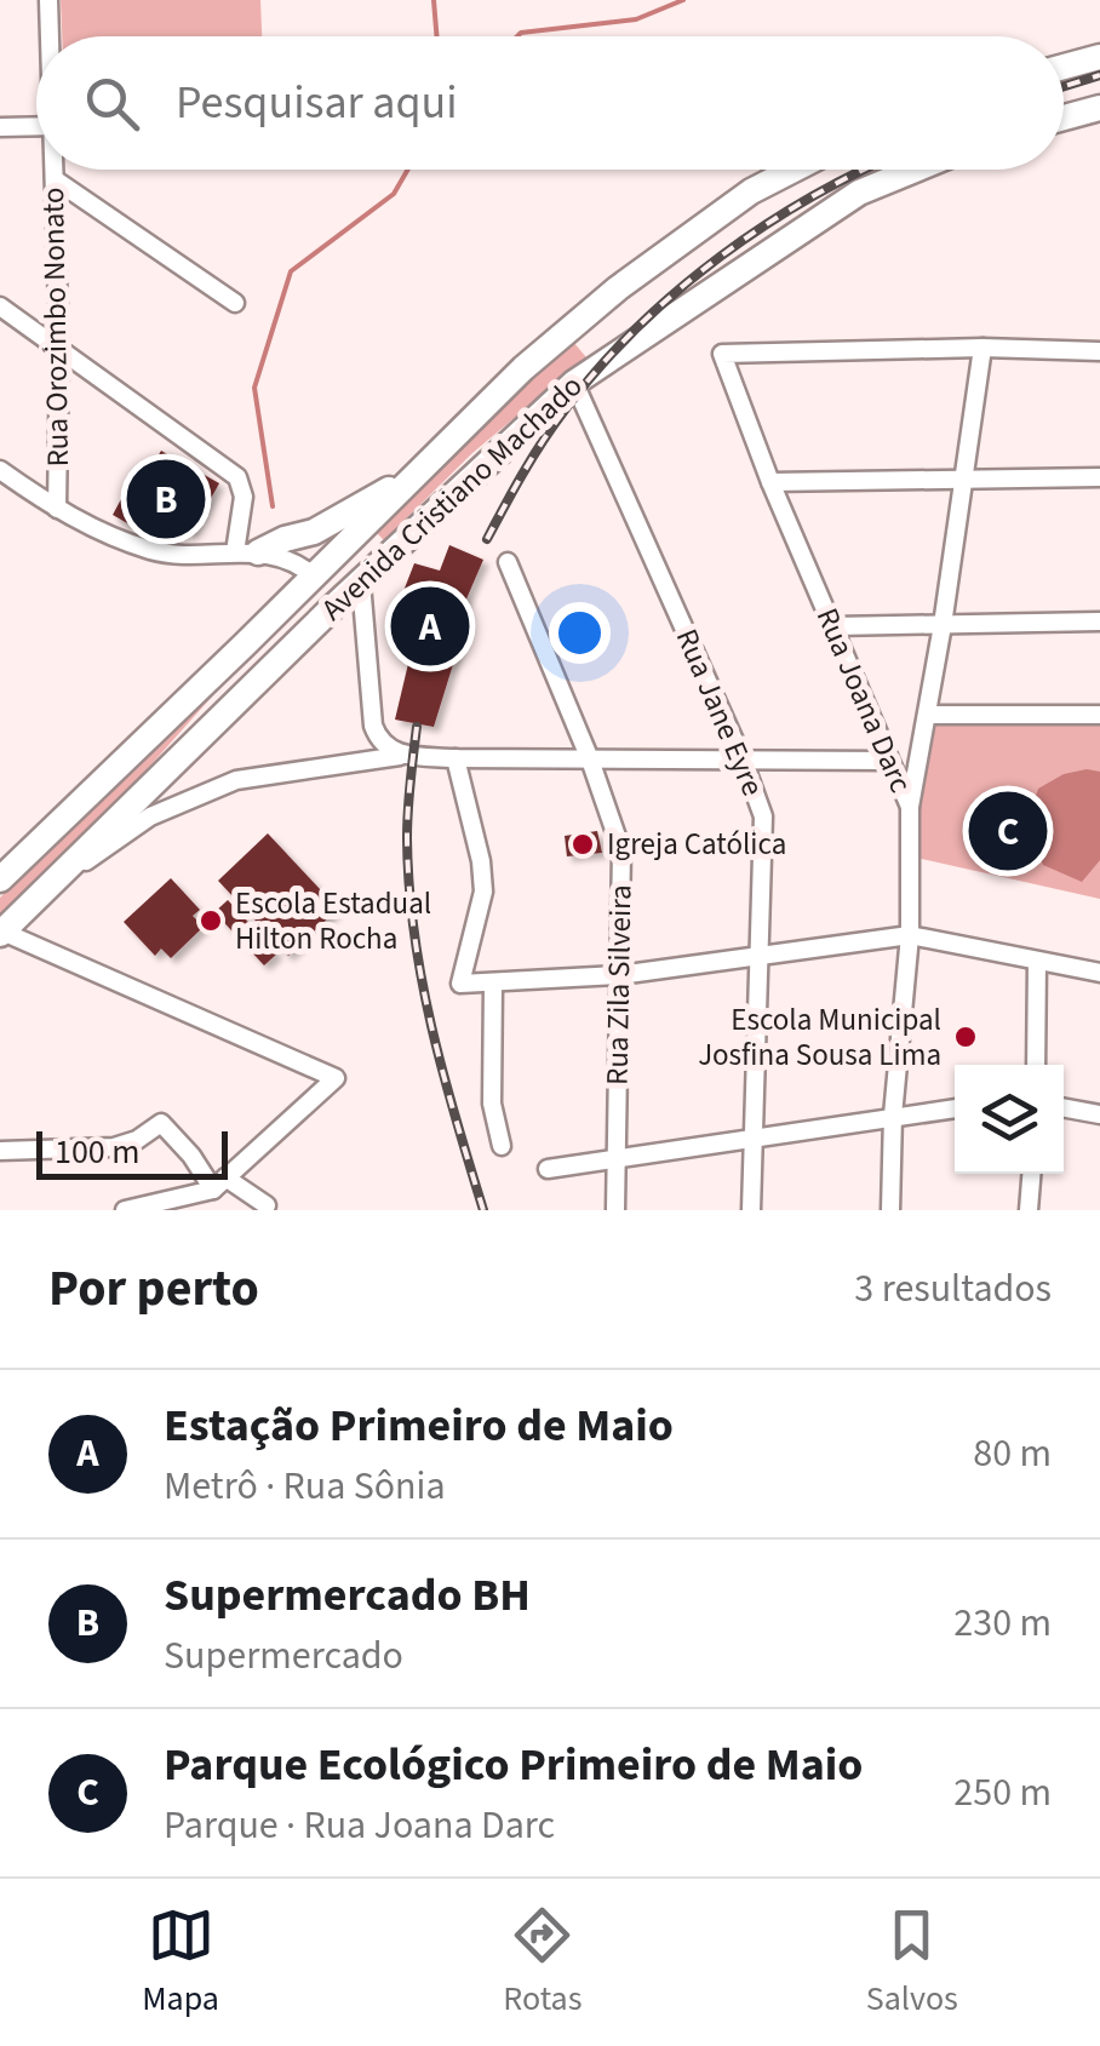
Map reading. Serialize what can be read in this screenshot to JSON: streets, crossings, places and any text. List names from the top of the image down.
{
  "streets": {
    "highway": ["Avenida Cristiano Machado"],
    "street": [
      "Rua Orozimbo Nonato",
      "Rua Joana Darc",
      "Rua Jane Eyre",
      "Rua Zila Silveira"
    ]
  },
  "crossings": [
    ["Avenida Cristiano Machado", "Rua Jane Eyre"]
  ],
  "places": ["Igreja Católica", "Escola Estadual Hilton Rocha", "Escola Municipal Josfina Sousa Lima"],
  "scale_bar": "100 m",
  "page": {
    "search": "Pesquisar aqui",
    "pins": ["B", "A", "C"],
    "scale": "100 m",
    "heading": ["Por perto", "3 resultados"],
    "list": [
      {
        "mark": "A",
        "name": "Estação Primeiro de Maio",
        "note": "Metrô · Rua Sônia",
        "value": "80 m"
      },
      {
        "mark": "B",
        "name": "Supermercado BH",
        "note": "Supermercado",
        "value": "230 m"
      },
      {
        "mark": "C",
        "name": "Parque Ecológico Primeiro de Maio",
        "note": "Parque · Rua Joana Darc",
        "value": "250 m"
      }
    ],
    "nav": ["Mapa", "Rotas", "Salvos"]
  }
}
